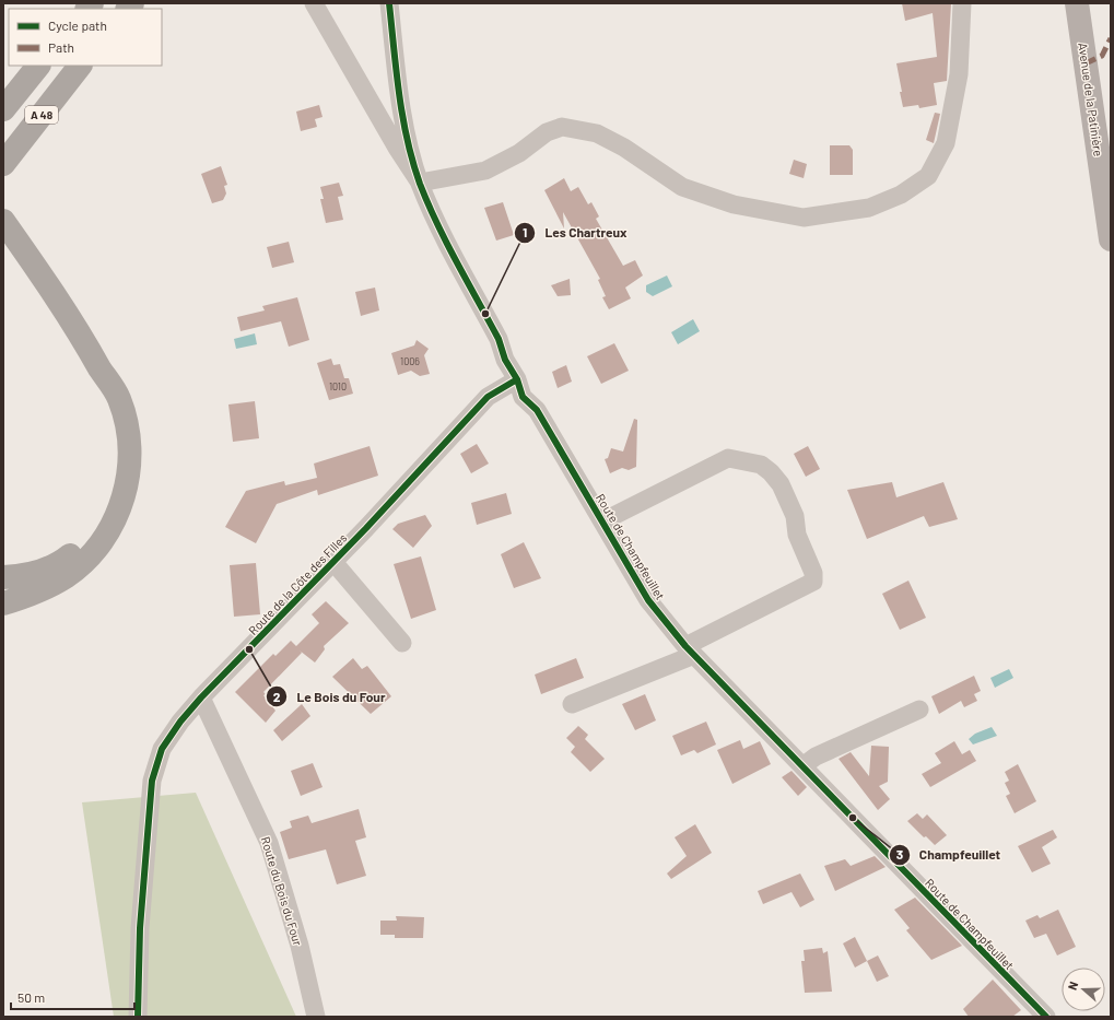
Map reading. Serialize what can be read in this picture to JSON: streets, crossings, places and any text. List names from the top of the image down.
{
  "streets": {
    "highway": ["A 48"],
    "main road": ["Avenue de la Patinière"],
    "street": ["Route de Champfeuillet", "Route de la Côte des Filles", "Route du Bois du Four"]
  },
  "crossings": [
    ["Route de Champfeuillet", "Route de la Côte des Filles"],
    ["Route de la Côte des Filles", "Route du Bois du Four"]
  ],
  "places": ["Les Chartreux", "Le Bois du Four", "Champfeuillet"],
  "house_numbers": ["1006", "1010"],
  "legend": ["Cycle path", "Path"],
  "scale_bar": "50 m",
  "north": "left"
}
